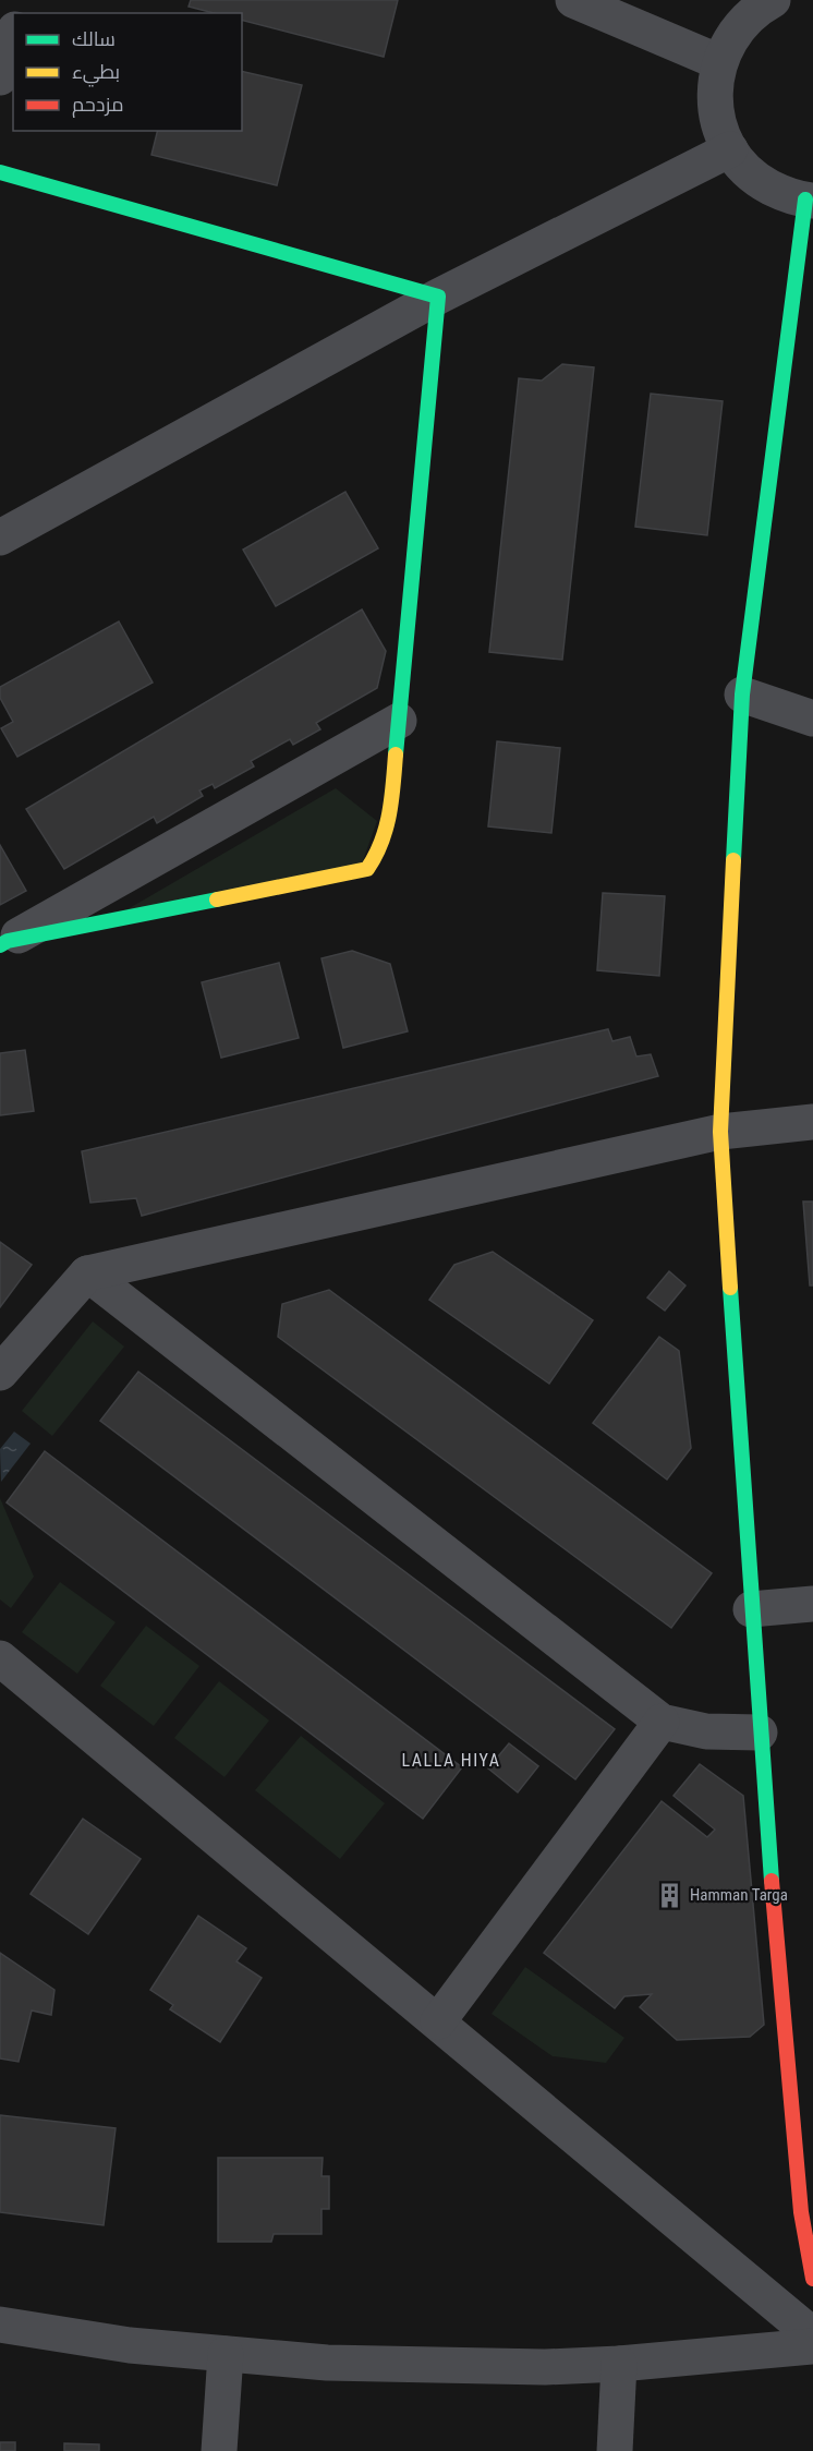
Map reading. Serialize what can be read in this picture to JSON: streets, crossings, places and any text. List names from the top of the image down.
{
  "districts": ["LALLA HIYA"],
  "places": {
    "building": ["Hamman Targa"]
  },
  "legend": ["سالك", "بطيء", "مزدحم"]
}
